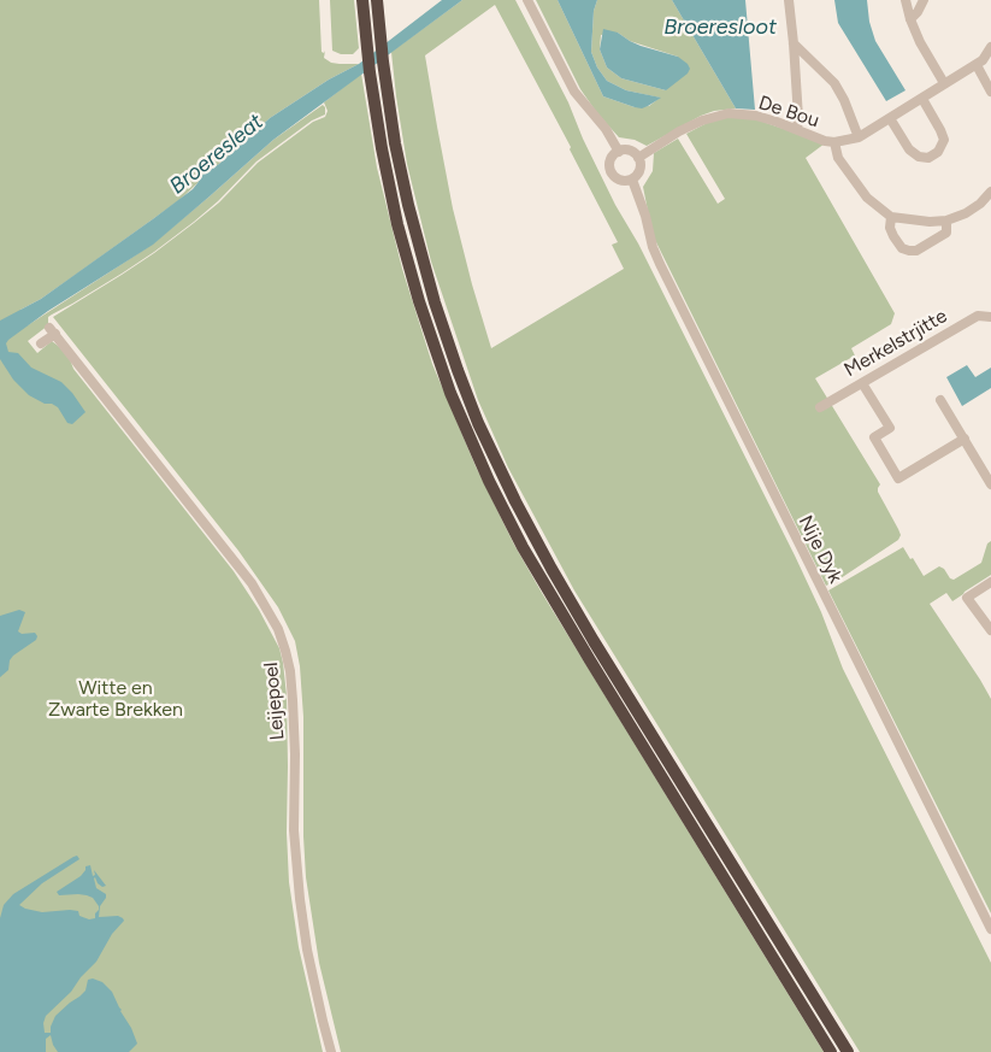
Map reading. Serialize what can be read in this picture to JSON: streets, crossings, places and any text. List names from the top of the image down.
{
  "streets": {
    "street": [
      "De Bou",
      "Merkelstrjitte",
      "Nije Dyk",
      "Leijepoel"
    ]
  },
  "crossings": [
    ["De Bou", "Nije Dyk"]
  ],
  "water": ["Broeresloot", "Broeresleat"],
  "parks": ["Witte en Zwarte Brekken"]
}
